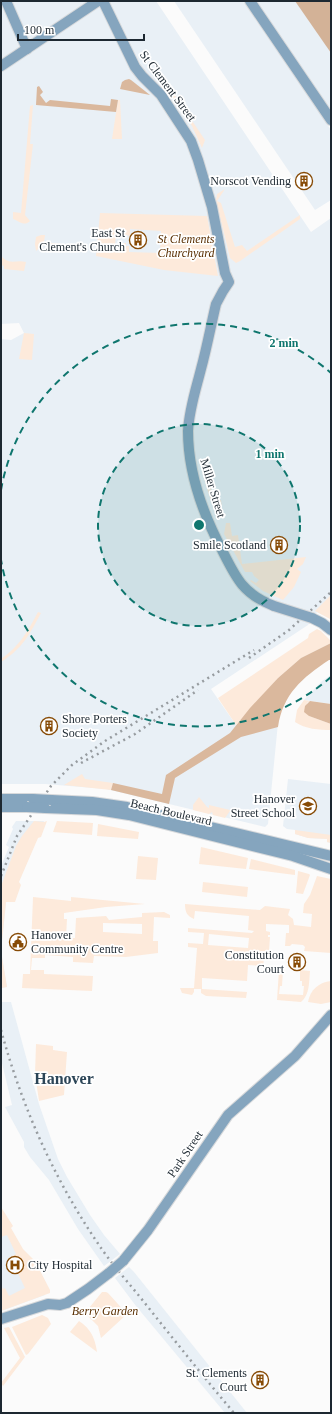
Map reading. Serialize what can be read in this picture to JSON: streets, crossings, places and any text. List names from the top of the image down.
{
  "streets": {
    "street": [
      "St Clement Street",
      "Miller Street",
      "Beach Boulevard",
      "Park Street"
    ]
  },
  "crossings": [
    ["St Clement Street", "Miller Street"]
  ],
  "districts": ["Hanover"],
  "parks": ["St Clements Churchyard", "Berry Garden"],
  "places": {
    "building": [
      "Norscot Vending",
      "East St Clement's Church",
      "Smile Scotland",
      "Shore Porters Society",
      "Constitution Court",
      "St. Clements Court"
    ],
    "school or university": ["Hanover Street School"],
    "public building": ["Hanover Community Centre"],
    "hospital": ["City Hospital"]
  },
  "scale_bar": "100 m",
  "rings": ["2 min", "1 min"]
}
